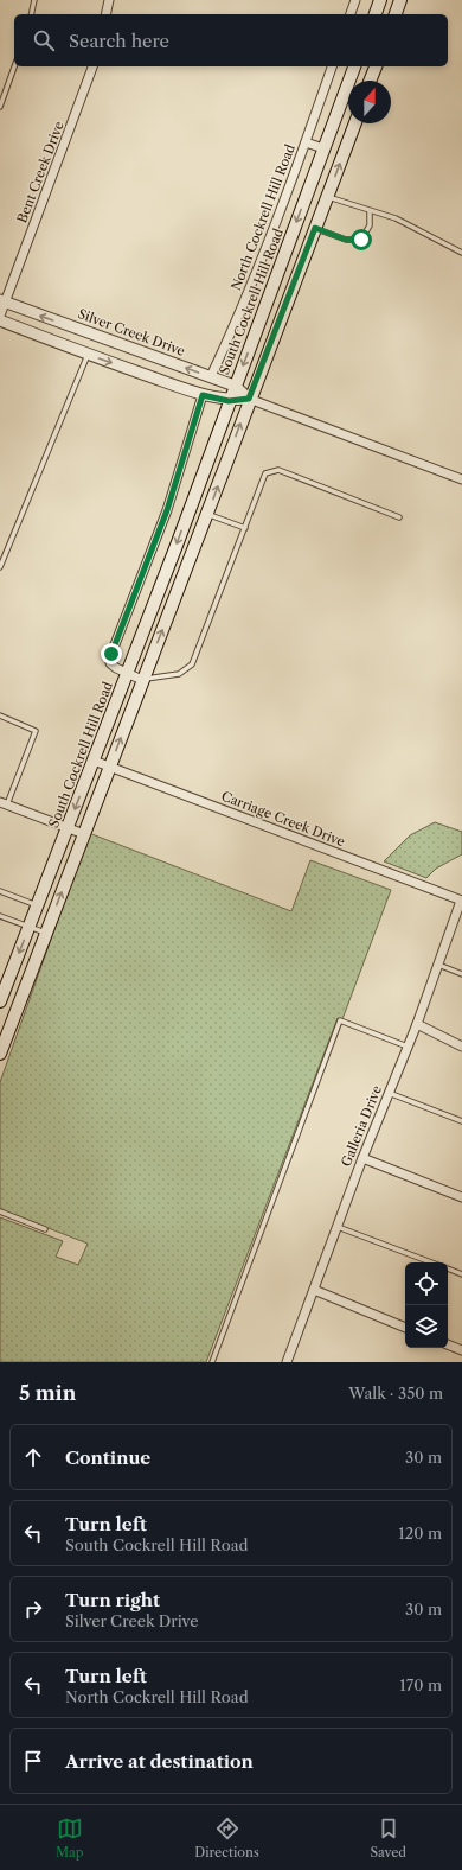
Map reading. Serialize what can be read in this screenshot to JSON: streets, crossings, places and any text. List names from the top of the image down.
{
  "streets": {
    "main road": ["South Cockrell Hill Road"],
    "street": [
      "Bent Creek Drive",
      "North Cockrell Hill Road",
      "Silver Creek Drive",
      "Carriage Creek Drive",
      "Galleria Drive"
    ]
  },
  "crossings": [
    ["Bent Creek Drive", "Silver Creek Drive"],
    ["North Cockrell Hill Road", "Silver Creek Drive"],
    ["South Cockrell Hill Road", "Silver Creek Drive"],
    ["South Cockrell Hill Road", "Carriage Creek Drive"],
    ["Carriage Creek Drive", "Galleria Drive"]
  ],
  "north": "top",
  "page": {
    "search": "Search here",
    "heading": ["5 min", "Walk · 350 m"],
    "list": [
      ["Continue", "30 m"],
      ["Turn left", "South Cockrell Hill Road", "120 m"],
      ["Turn right", "Silver Creek Drive", "30 m"],
      ["Turn left", "North Cockrell Hill Road", "170 m"],
      "Arrive at destination"
    ],
    "nav": ["Map", "Directions", "Saved"]
  }
}
